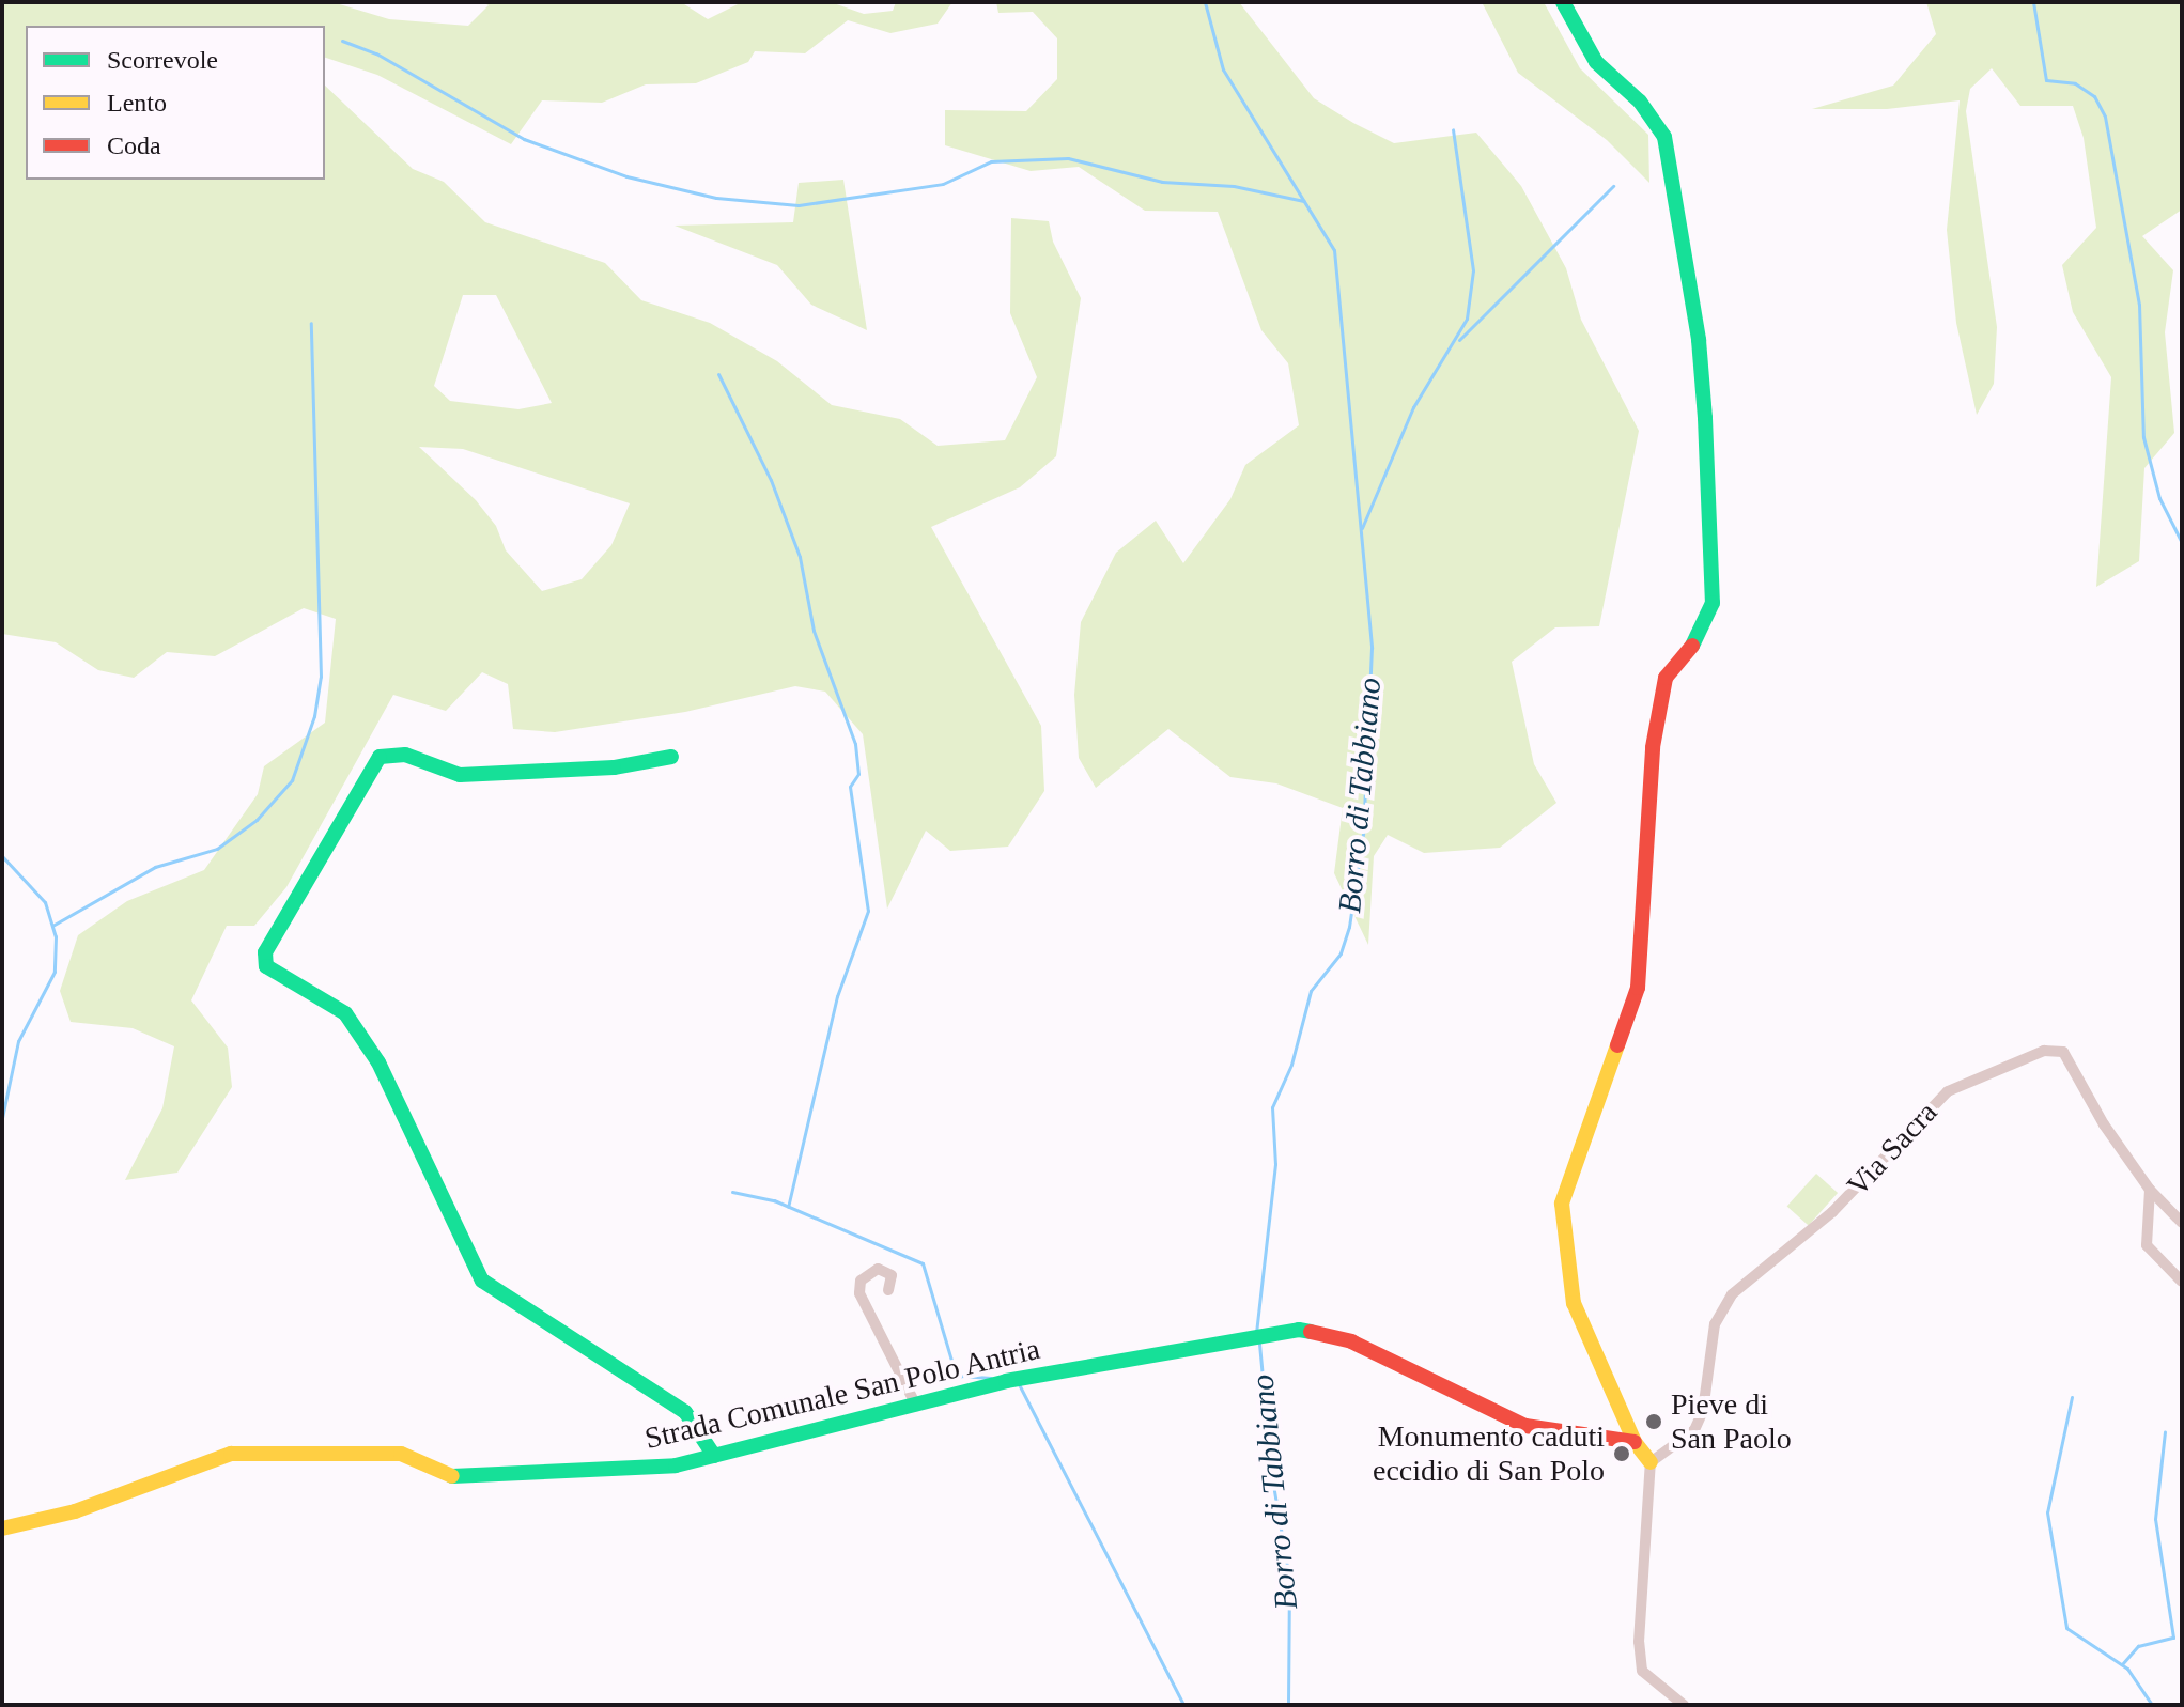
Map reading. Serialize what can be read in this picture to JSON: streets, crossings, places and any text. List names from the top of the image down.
{
  "streets": {
    "street": ["Via Sacra", "Strada Comunale San Polo Antria"]
  },
  "water": ["Borro di Tabbiano"],
  "places": ["Pieve di San Paolo", "Monumento caduti eccidio di San Polo"],
  "legend": ["Scorrevole", "Lento", "Coda"]
}
